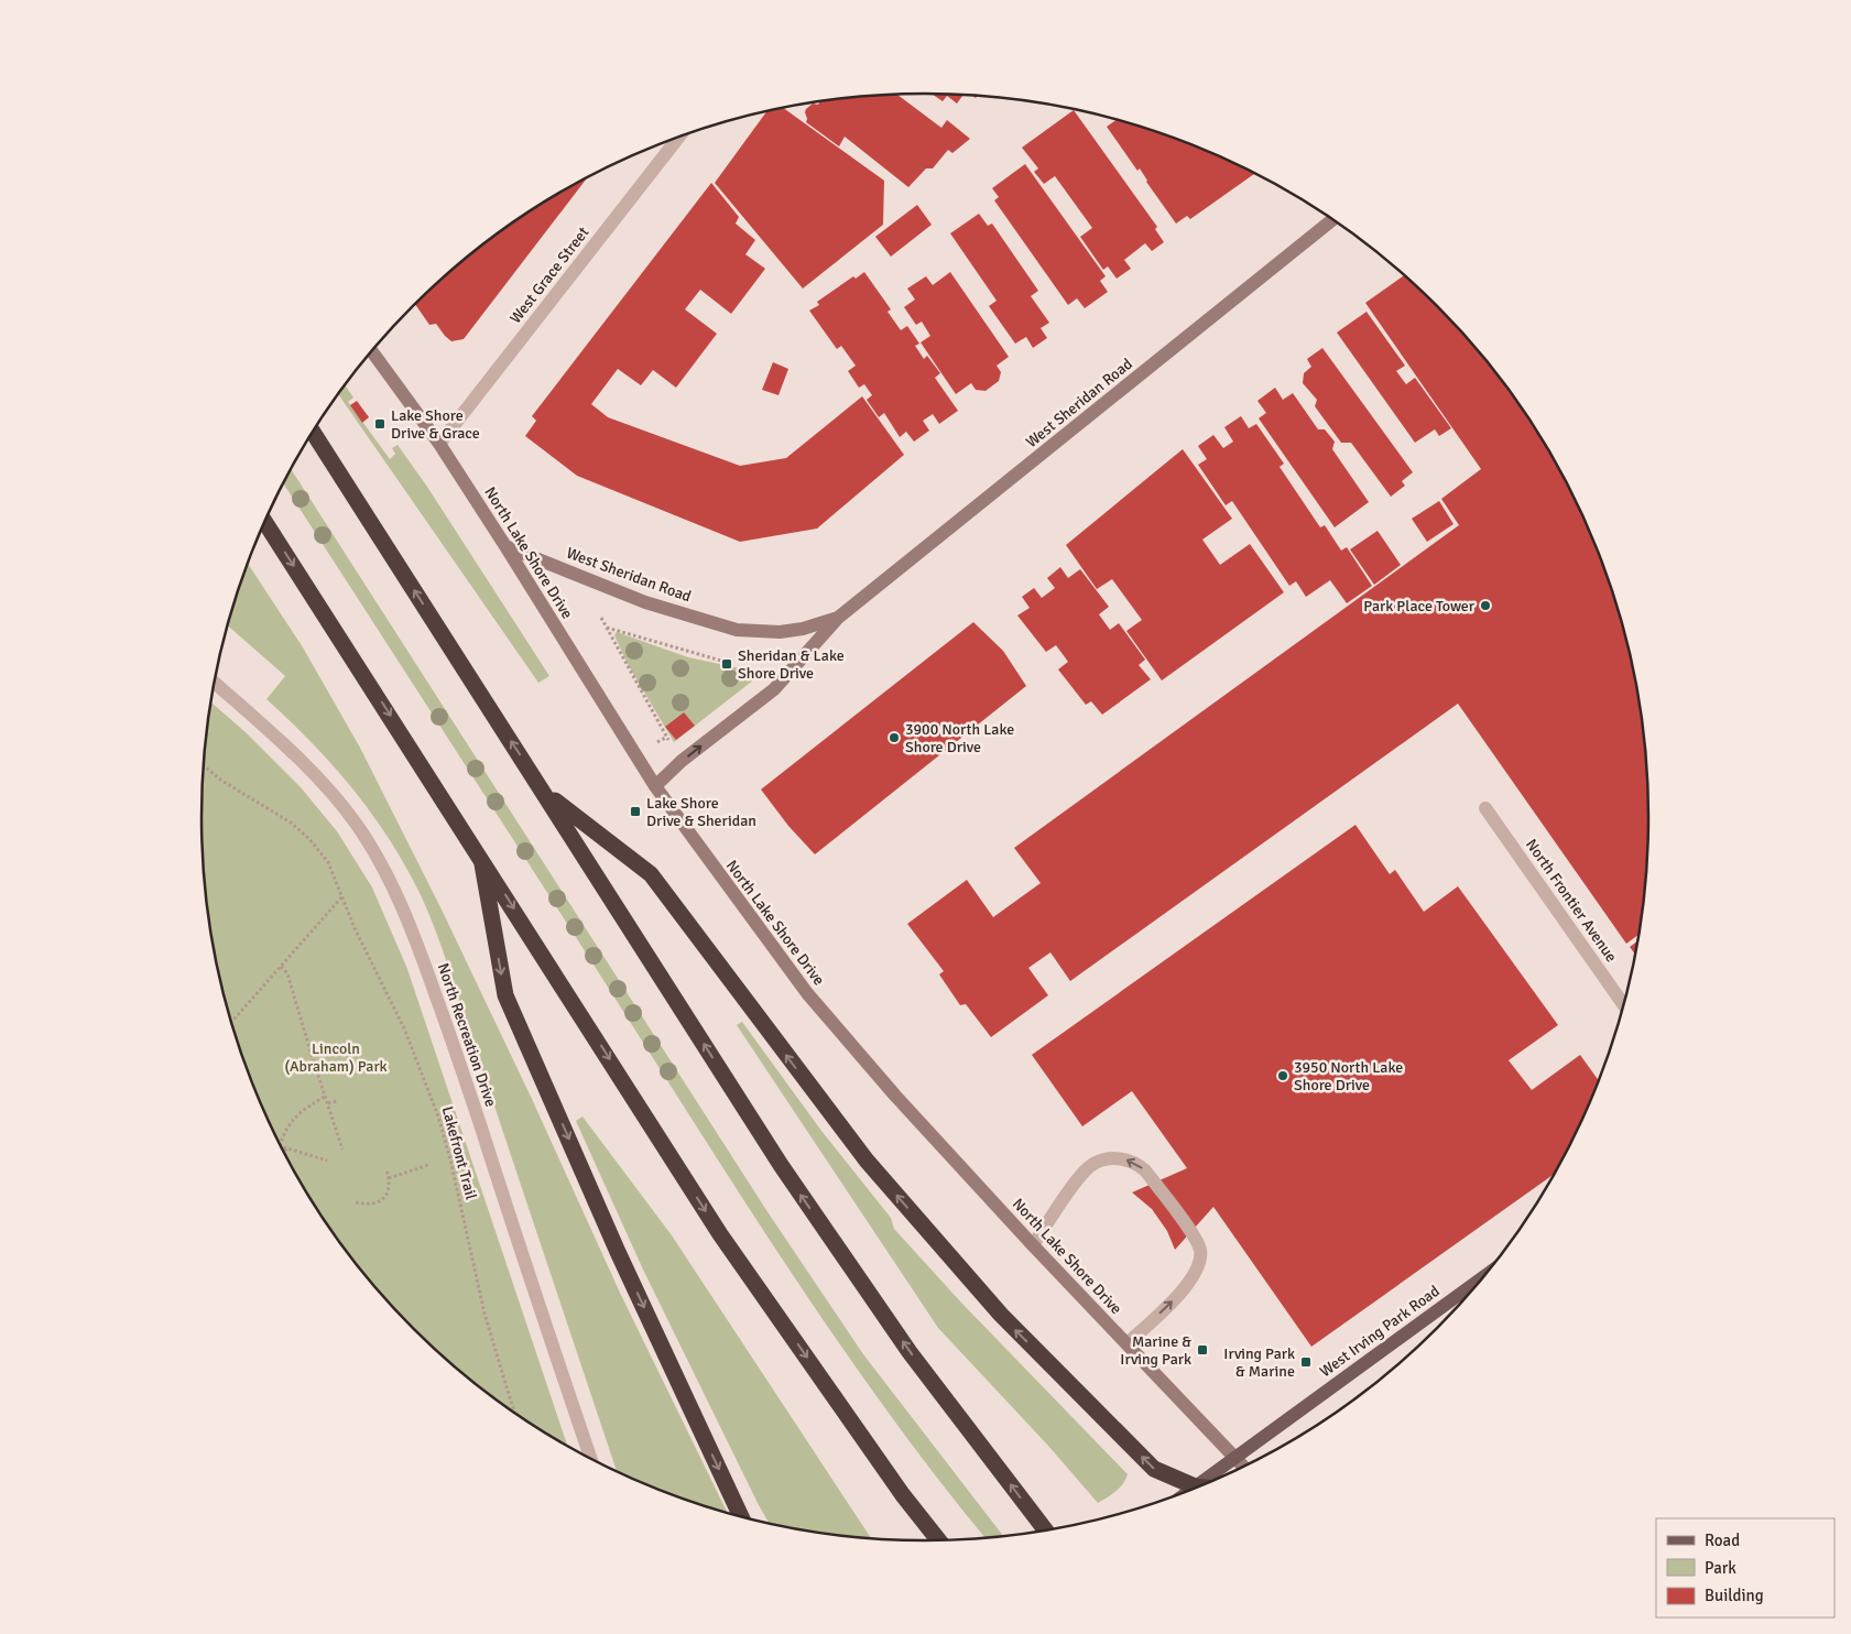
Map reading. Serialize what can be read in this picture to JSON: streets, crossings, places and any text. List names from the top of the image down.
{
  "streets": {
    "main road": ["West Sheridan Road", "North Lake Shore Drive", "West Irving Park Road"],
    "street": ["West Grace Street", "North Frontier Avenue", "North Recreation Drive"],
    "path": ["Lakefront Trail"]
  },
  "crossings": [
    ["West Grace Street", "North Lake Shore Drive"],
    ["West Sheridan Road", "North Lake Shore Drive"],
    ["North Lake Shore Drive", "West Irving Park Road"]
  ],
  "parks": ["Lincoln (Abraham) Park"],
  "places": {
    "transit": [
      "Lake Shore Drive & Grace",
      "Sheridan & Lake Shore Drive",
      "Lake Shore Drive & Sheridan",
      "Marine & Irving Park",
      "Irving Park & Marine"
    ],
    "other": ["Park Place Tower", "3900 North Lake Shore Drive", "3950 North Lake Shore Drive"]
  },
  "legend": ["Road", "Park", "Building"]
}
